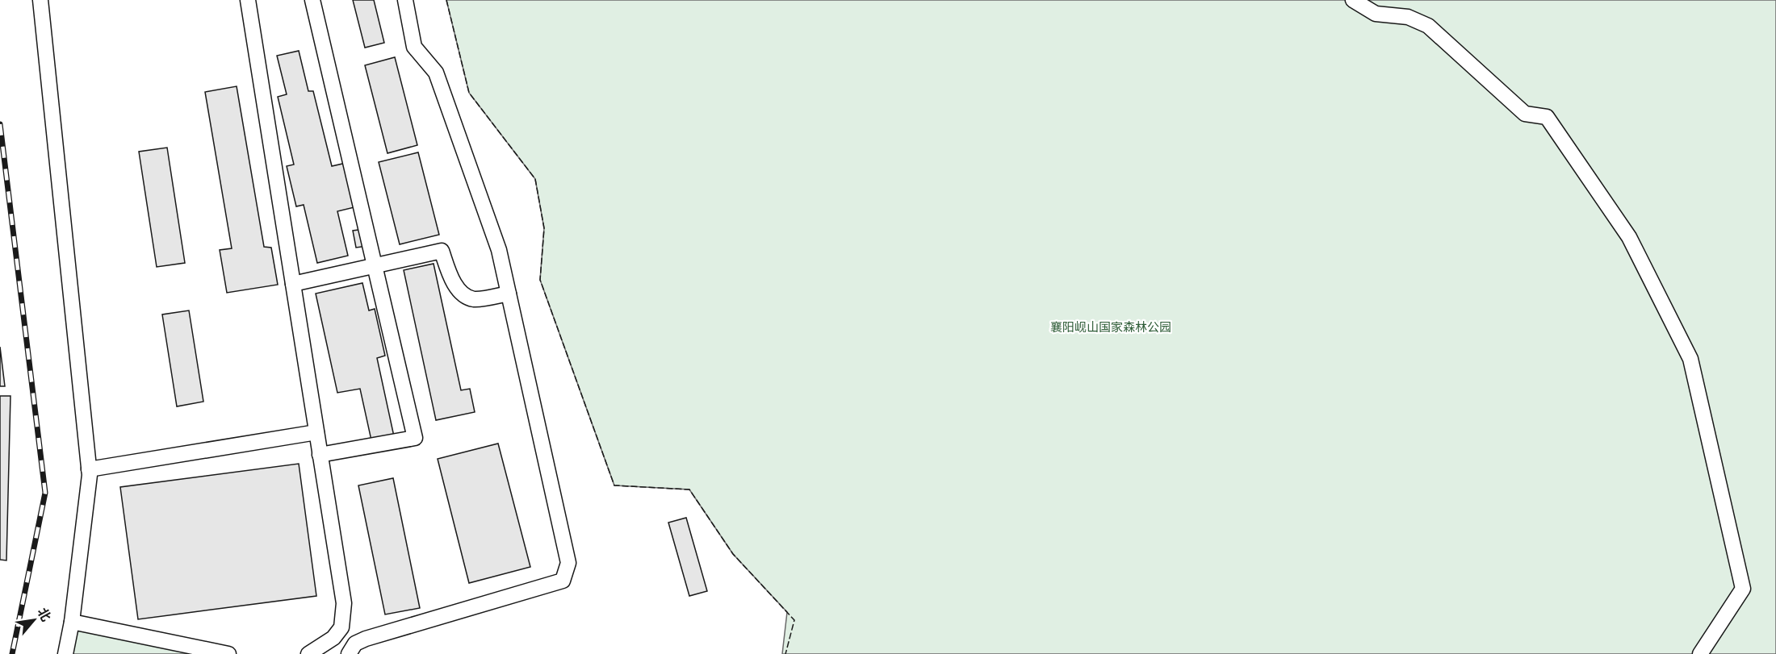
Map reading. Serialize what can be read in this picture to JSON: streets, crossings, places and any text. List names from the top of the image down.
{
  "parks": ["襄阳岘山国家森林公园"],
  "north": "top right"
}
